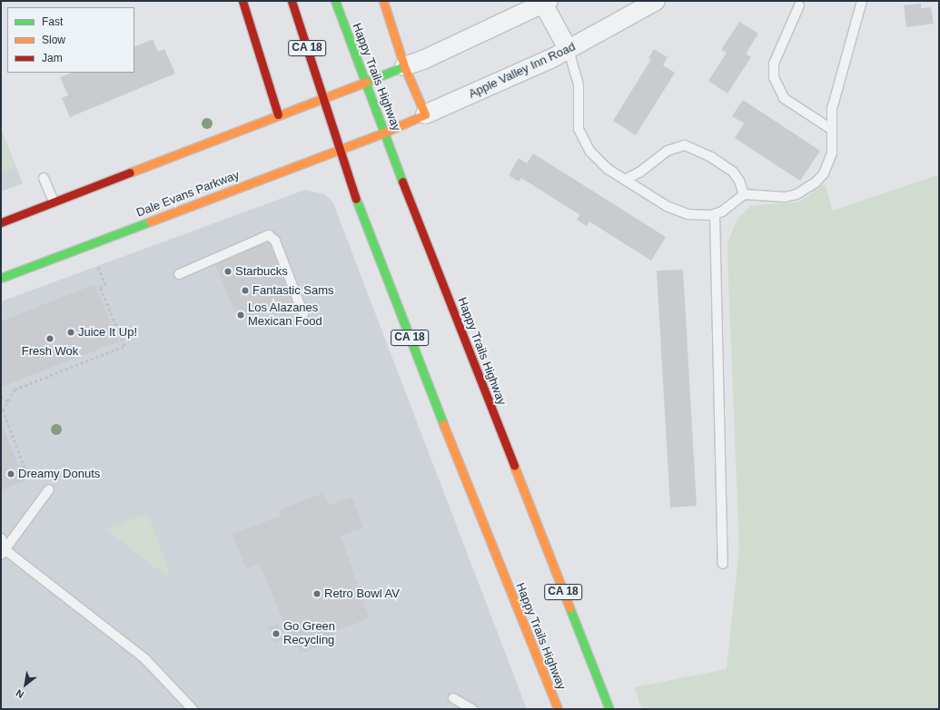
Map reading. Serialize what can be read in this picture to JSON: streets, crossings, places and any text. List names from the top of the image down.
{
  "streets": {
    "main road": [
      "CA 18",
      "Apple Valley Inn Road",
      "Happy Trails Highway",
      "Dale Evans Parkway"
    ]
  },
  "crossings": [
    ["Apple Valley Inn Road", "Happy Trails Highway"],
    ["Apple Valley Inn Road", "Dale Evans Parkway"],
    ["Happy Trails Highway", "Dale Evans Parkway"]
  ],
  "places": [
    "Starbucks",
    "Fantastic Sams",
    "Los Alazanes Mexican Food",
    "Juice It Up!",
    "Fresh Wok",
    "Dreamy Donuts",
    "Retro Bowl AV",
    "Go Green Recycling"
  ],
  "legend": ["Fast", "Slow", "Jam"],
  "north": "bottom left"
}
